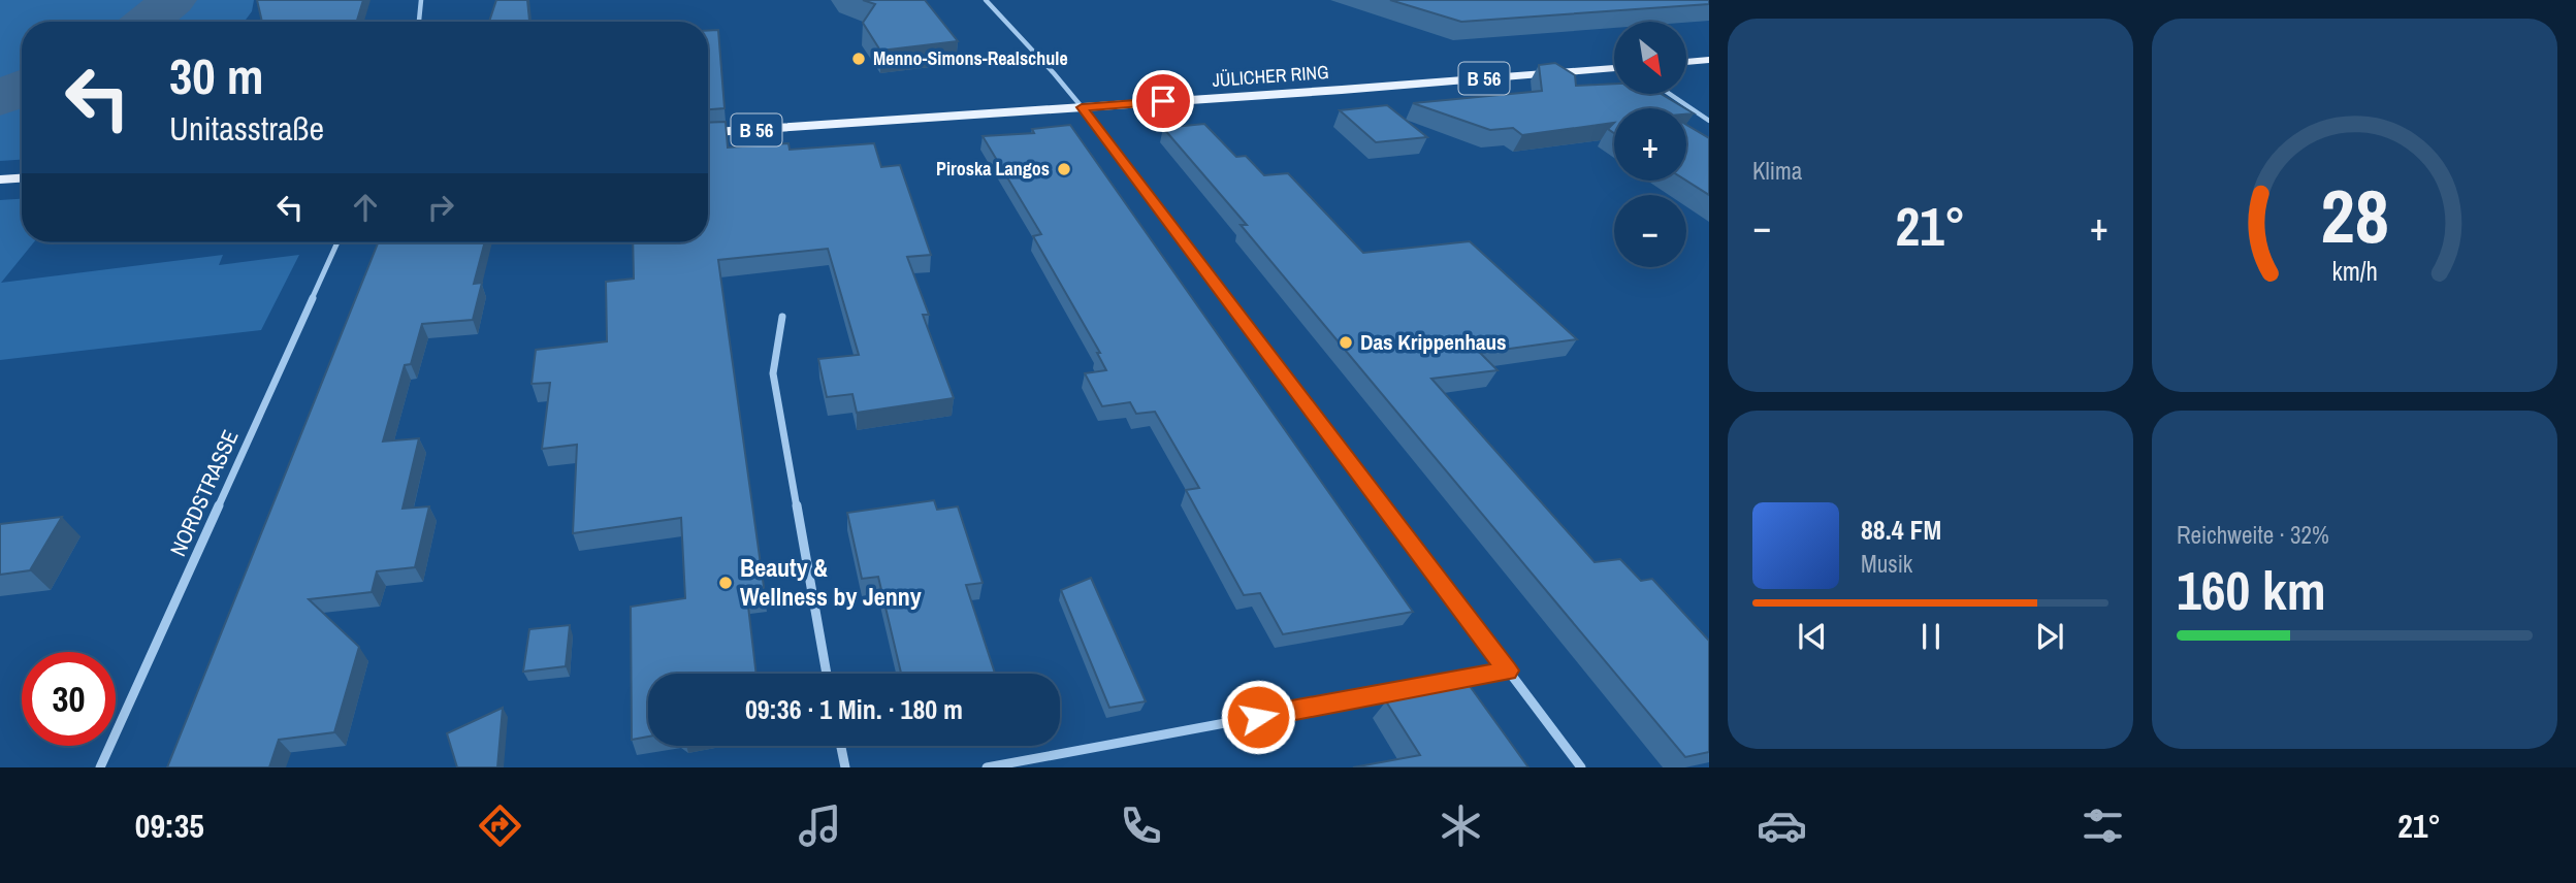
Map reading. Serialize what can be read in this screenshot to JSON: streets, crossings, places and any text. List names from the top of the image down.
{
  "streets": {
    "main road": ["JÜLICHER RING", "B 56"],
    "street": ["NORDSTRASSE"]
  },
  "places": [
    "Menno-Simons-Realschule",
    "Piroska Langos",
    "Das Krippenhaus",
    "Beauty & Wellness by Jenny"
  ],
  "north": "bottom right",
  "page": {
    "tile": [
      "Klima",
      ["Reichweite · 32%", "160 km"]
    ],
    "map_buttons": ["+", "−"],
    "turn": ["30 m", "Unitasstraße"],
    "heat": ["−", "21°", "+"],
    "song": ["88.4 FM", "Musik"],
    "limit": "30",
    "trip": "09:36 · 1 Min. · 180 m",
    "tabs": ["09:35", "21°"],
    "gauge": ["28", "km/h"]
  }
}
